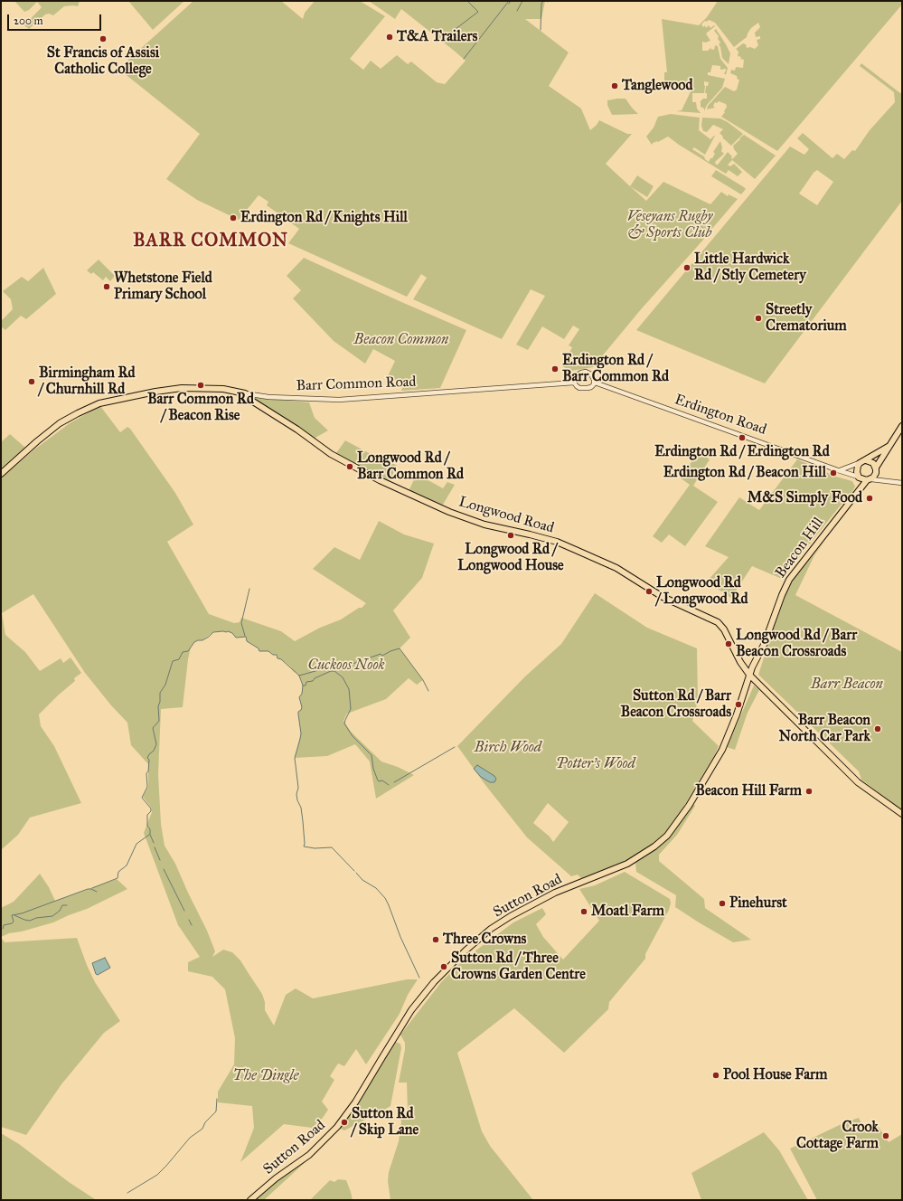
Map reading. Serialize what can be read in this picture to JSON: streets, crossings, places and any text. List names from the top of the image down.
{
  "streets": {
    "main road": [
      "Barr Common Road",
      "Longwood Road",
      "Beacon Hill",
      "Sutton Road"
    ],
    "street": ["Erdington Road"]
  },
  "crossings": [
    ["Barr Common Road", "Erdington Road"],
    ["Barr Common Road", "Longwood Road"],
    ["Erdington Road", "Beacon Hill"],
    ["Longwood Road", "Beacon Hill"],
    ["Longwood Road", "Sutton Road"],
    ["Beacon Hill", "Sutton Road"]
  ],
  "districts": ["BARR COMMON"],
  "parks": [
    "Veseyans Rugby & Sports Club",
    "Beacon Common",
    "Cuckoos Nook",
    "Barr Beacon",
    "Birch Wood",
    "Potter's Wood",
    "The Dingle"
  ],
  "places": [
    "T&A Trailers",
    "St Francis of Assisi Catholic College",
    "Tanglewood",
    "Erdington Rd / Knights Hill",
    "Little Hardwick Rd / Stly Cemetery",
    "Whetstone Field Primary School",
    "Streetly Crematorium",
    "Erdington Rd / Barr Common Rd",
    "Birmingham Rd / Churnhill Rd",
    "Barr Common Rd / Beacon Rise",
    "Erdington Rd / Erdington Rd",
    "Longwood Rd / Barr Common Rd",
    "Erdington Rd / Beacon Hill",
    "M&S Simply Food",
    "Longwood Rd / Longwood House",
    "Longwood Rd / Longwood Rd",
    "Longwood Rd / Barr Beacon Crossroads",
    "Sutton Rd / Barr Beacon Crossroads",
    "Barr Beacon North Car Park",
    "Beacon Hill Farm",
    "Pinehurst",
    "Moatl Farm",
    "Three Crowns",
    "Sutton Rd / Three Crowns Garden Centre",
    "Pool House Farm",
    "Sutton Rd / Skip Lane",
    "Crook Cottage Farm"
  ],
  "scale_bar": "200 m"
}
